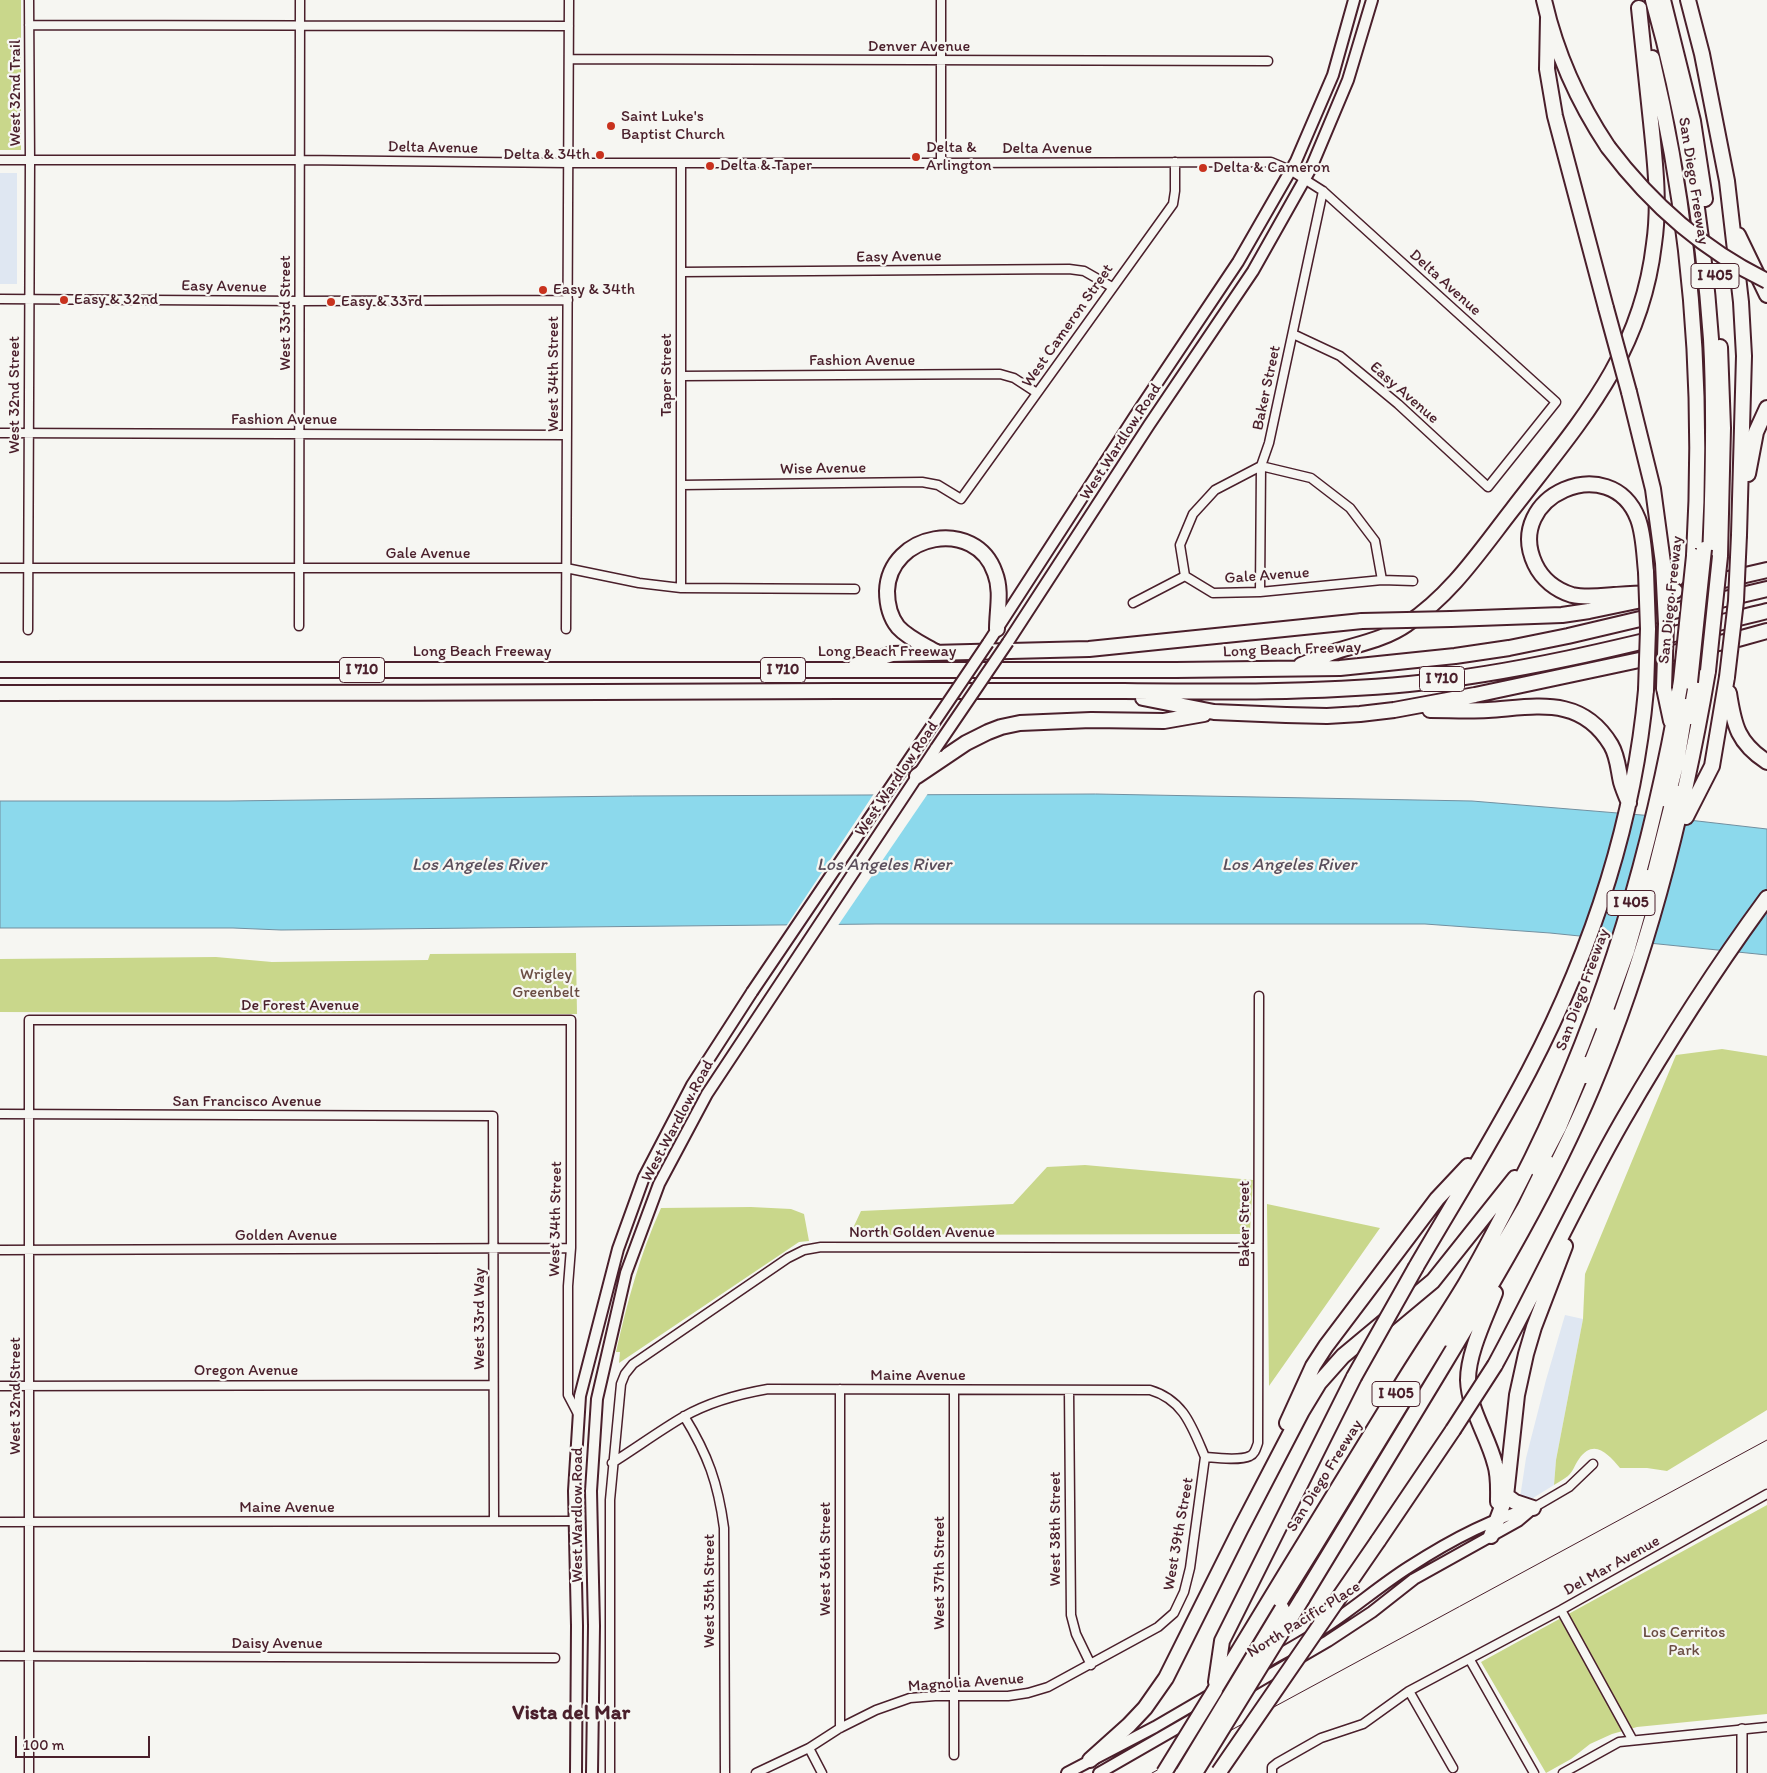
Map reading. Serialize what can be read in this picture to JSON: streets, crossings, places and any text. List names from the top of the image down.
{
  "streets": {
    "highway": [
      "San Diego Freeway",
      "I 405",
      "Long Beach Freeway",
      "I 710"
    ],
    "main road": ["West Wardlow Road", "North Pacific Place"],
    "street": [
      "Denver Avenue",
      "West 32nd Trail",
      "Delta Avenue",
      "Easy Avenue",
      "West 33rd Street",
      "West Cameron Street",
      "Fashion Avenue",
      "West 34th Street",
      "Taper Street",
      "Baker Street",
      "West 32nd Street",
      "Wise Avenue",
      "Gale Avenue",
      "De Forest Avenue",
      "San Francisco Avenue",
      "North Golden Avenue",
      "Golden Avenue",
      "West 33rd Way",
      "Oregon Avenue",
      "Maine Avenue",
      "West 38th Street",
      "West 39th Street",
      "West 36th Street",
      "Del Mar Avenue",
      "West 37th Street",
      "West 35th Street",
      "Daisy Avenue",
      "Magnolia Avenue"
    ]
  },
  "crossings": [
    ["Denver Avenue", "West 34th Street"],
    ["West 32nd Trail", "Delta Avenue"],
    ["West 32nd Trail", "West 32nd Street"],
    ["Delta Avenue", "Easy Avenue"],
    ["Delta Avenue", "West 33rd Street"],
    ["Delta Avenue", "West Cameron Street"],
    ["Delta Avenue", "West 34th Street"],
    ["Delta Avenue", "Taper Street"],
    ["Delta Avenue", "Baker Street"],
    ["Delta Avenue", "West 32nd Street"],
    ["Delta Avenue", "West Wardlow Road"],
    ["Easy Avenue", "West 33rd Street"],
    ["Easy Avenue", "West Cameron Street"],
    ["Easy Avenue", "West 34th Street"],
    ["Easy Avenue", "Taper Street"],
    ["Easy Avenue", "Baker Street"],
    ["Easy Avenue", "West 32nd Street"],
    ["West 33rd Street", "Fashion Avenue"],
    ["West 33rd Street", "Gale Avenue"],
    ["West Cameron Street", "Fashion Avenue"],
    ["West Cameron Street", "Wise Avenue"],
    ["Fashion Avenue", "West 34th Street"],
    ["Fashion Avenue", "Taper Street"],
    ["Fashion Avenue", "West 32nd Street"],
    ["West 34th Street", "West Wardlow Road"],
    ["West 34th Street", "Gale Avenue"],
    ["West 34th Street", "De Forest Avenue"],
    ["West 34th Street", "Golden Avenue"],
    ["Taper Street", "Wise Avenue"],
    ["Taper Street", "Gale Avenue"],
    ["Baker Street", "Gale Avenue"],
    ["Baker Street", "North Golden Avenue"],
    ["Baker Street", "Maine Avenue"],
    ["Baker Street", "West 39th Street"],
    ["West 32nd Street", "Gale Avenue"],
    ["West 32nd Street", "De Forest Avenue"],
    ["West 32nd Street", "San Francisco Avenue"],
    ["West 32nd Street", "Golden Avenue"],
    ["West 32nd Street", "Oregon Avenue"],
    ["West 32nd Street", "Maine Avenue"],
    ["West 32nd Street", "Daisy Avenue"],
    ["West Wardlow Road", "North Golden Avenue"],
    ["West Wardlow Road", "Maine Avenue"],
    ["San Francisco Avenue", "West 33rd Way"],
    ["Golden Avenue", "West 33rd Way"],
    ["West 33rd Way", "Oregon Avenue"],
    ["West 33rd Way", "Maine Avenue"],
    ["Maine Avenue", "West 38th Street"],
    ["Maine Avenue", "West 39th Street"],
    ["Maine Avenue", "West 36th Street"],
    ["Maine Avenue", "West 37th Street"],
    ["Maine Avenue", "West 35th Street"],
    ["West 38th Street", "Magnolia Avenue"],
    ["West 39th Street", "Magnolia Avenue"],
    ["West 36th Street", "Magnolia Avenue"],
    ["West 37th Street", "Magnolia Avenue"]
  ],
  "districts": ["Vista del Mar"],
  "water": ["Los Angeles River"],
  "parks": ["Wrigley Greenbelt", "Los Cerritos Park"],
  "places": [
    "Saint Luke's Baptist Church",
    "Delta & 34th",
    "Delta & Arlington",
    "Delta & Taper",
    "Delta & Cameron",
    "Easy & 34th",
    "Easy & 32nd",
    "Easy & 33rd"
  ],
  "scale_bar": "100 m"
}
